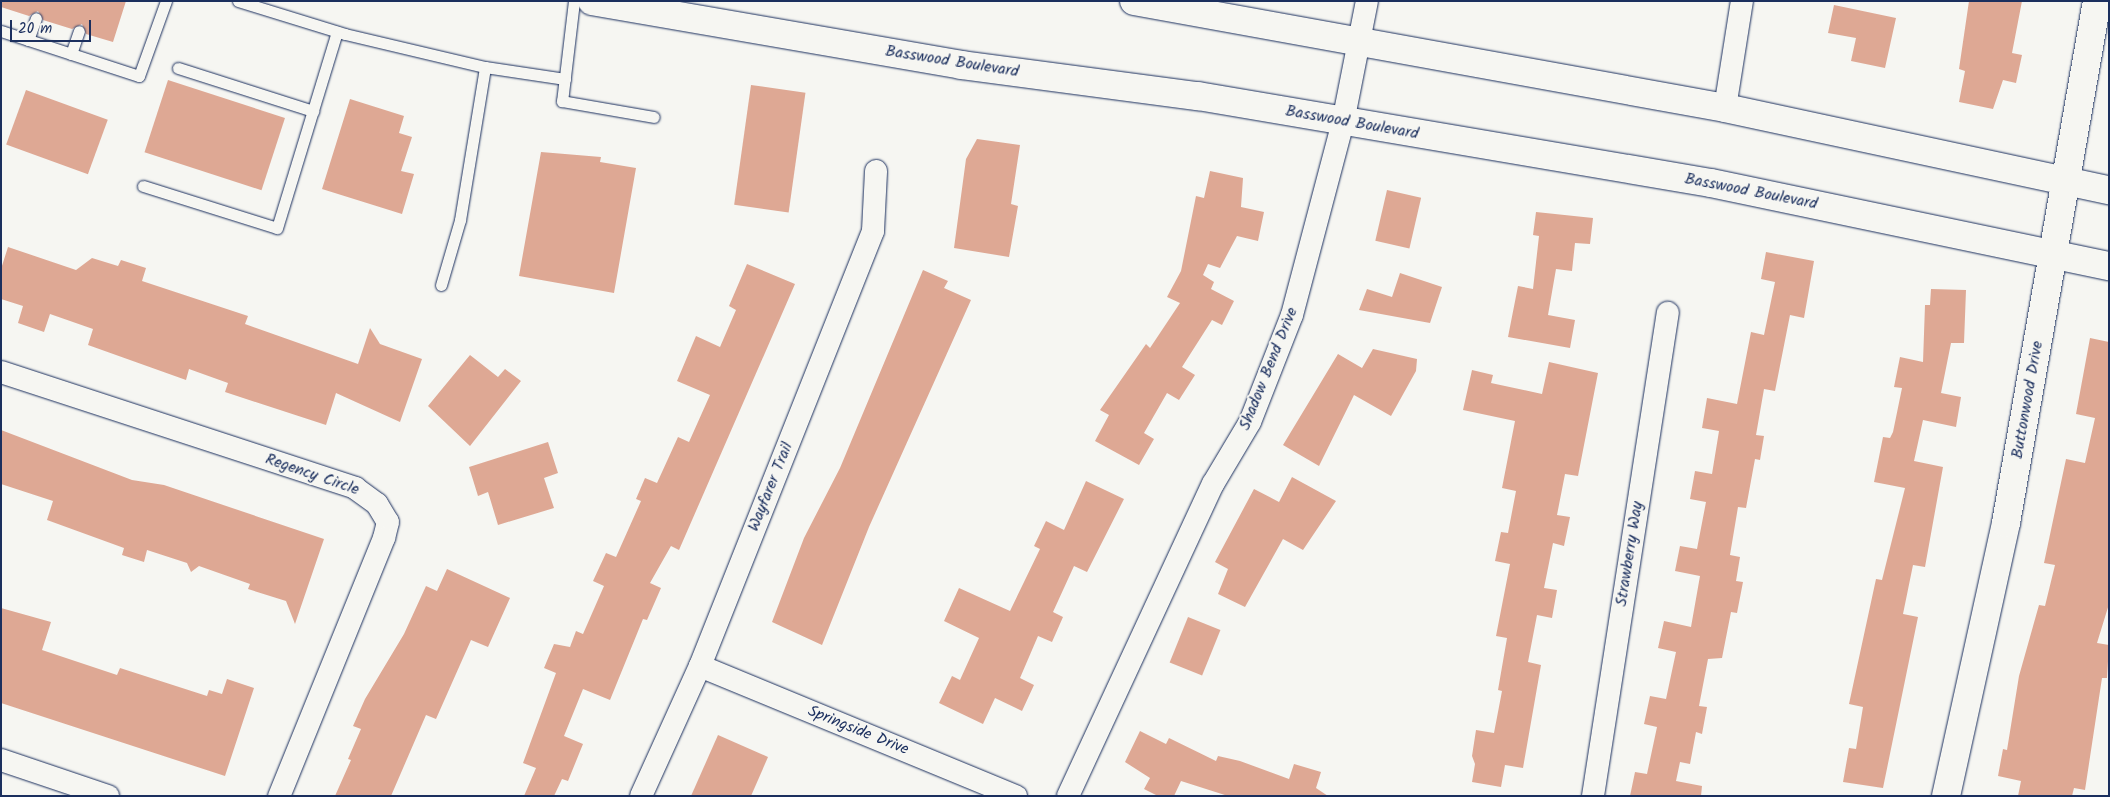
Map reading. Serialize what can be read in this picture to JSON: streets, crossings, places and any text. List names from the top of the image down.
{
  "streets": {
    "main road": ["Basswood Boulevard", "Buttonwood Drive"],
    "street": [
      "Shadow Bend Drive",
      "Regency Circle",
      "Wayfarer Trail",
      "Strawberry Way",
      "Springside Drive"
    ]
  },
  "crossings": [
    ["Basswood Boulevard", "Shadow Bend Drive"],
    ["Basswood Boulevard", "Buttonwood Drive"],
    ["Wayfarer Trail", "Springside Drive"]
  ],
  "scale_bar": "20 m"
}
